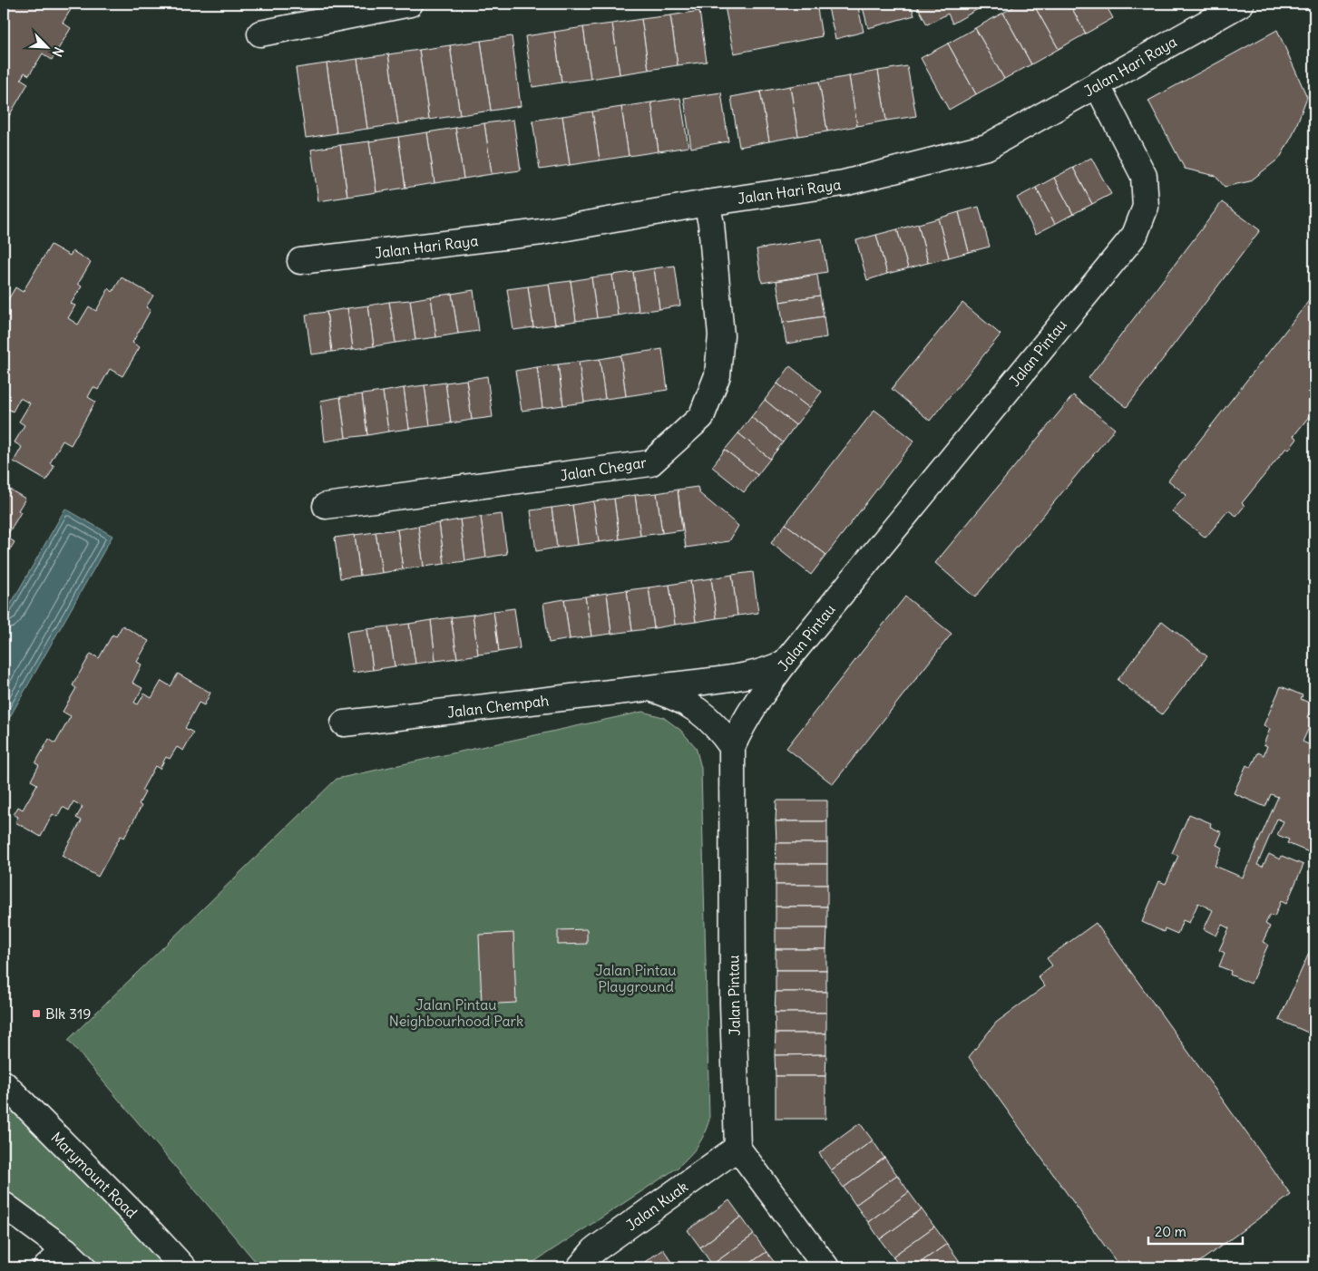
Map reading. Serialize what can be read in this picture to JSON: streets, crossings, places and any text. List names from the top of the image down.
{
  "streets": {
    "street": [
      "Jalan Hari Raya",
      "Jalan Pintau",
      "Jalan Chegar",
      "Jalan Chempah",
      "Marymount Road",
      "Jalan Kuak"
    ]
  },
  "crossings": [
    ["Jalan Hari Raya", "Jalan Pintau"],
    ["Jalan Hari Raya", "Jalan Chegar"],
    ["Jalan Pintau", "Jalan Chempah"],
    ["Jalan Pintau", "Jalan Kuak"]
  ],
  "parks": ["Jalan Pintau Playground", "Jalan Pintau Neighbourhood Park"],
  "places": {
    "transit": ["Blk 319"]
  },
  "scale_bar": "20 m",
  "north": "bottom right"
}
